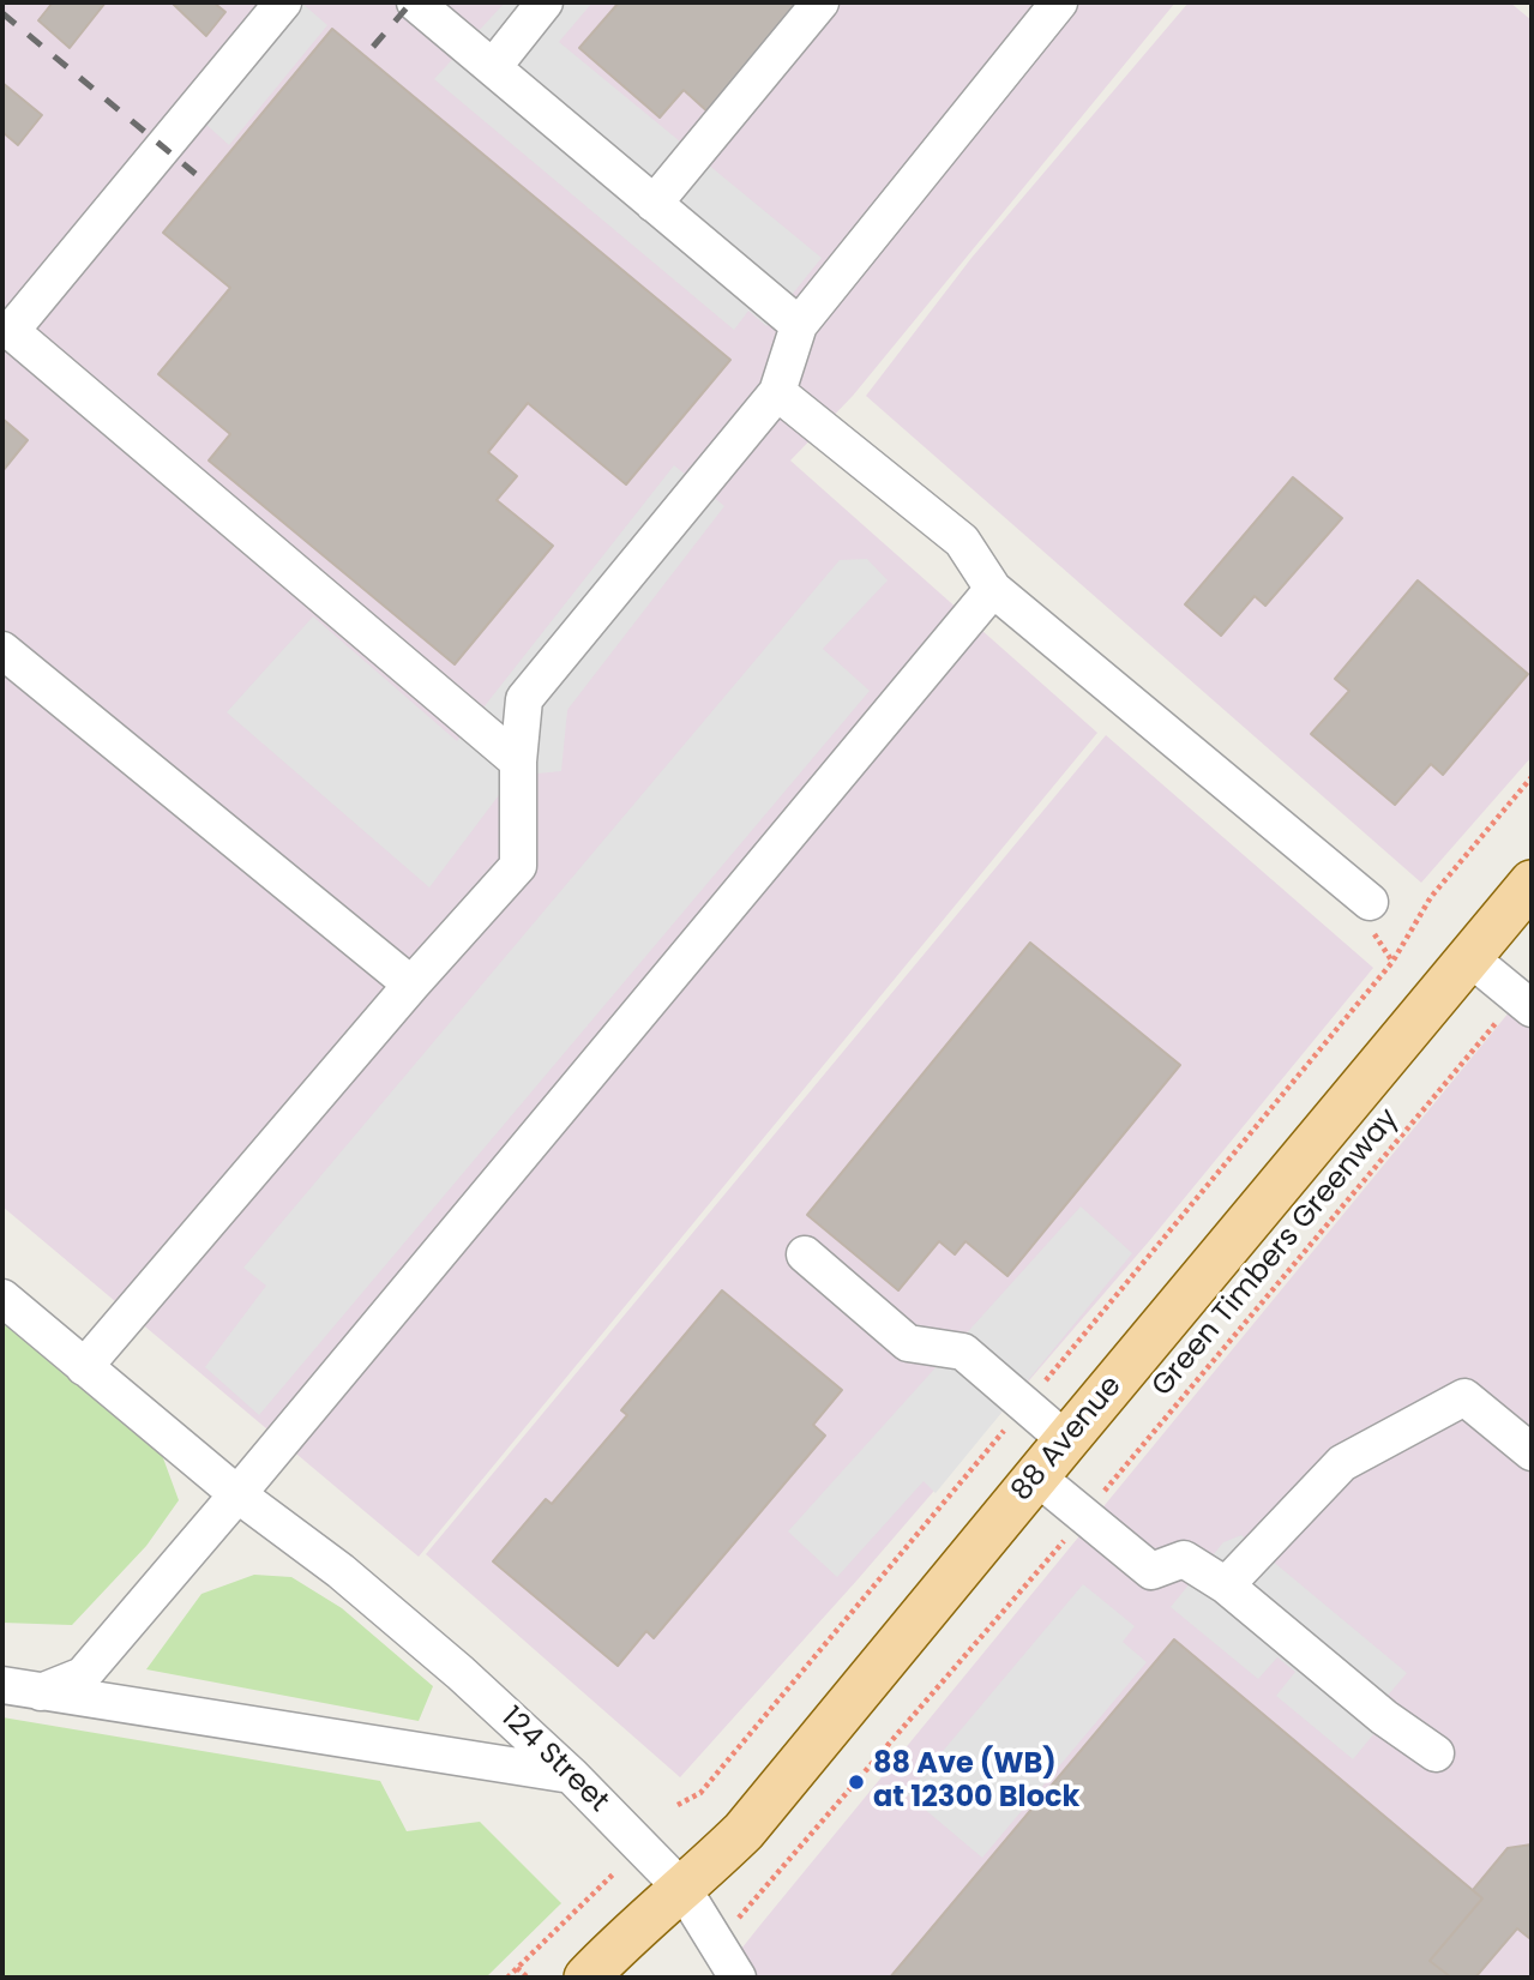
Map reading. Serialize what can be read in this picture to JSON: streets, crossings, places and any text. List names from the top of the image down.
{
  "streets": {
    "main road": ["88 Avenue"],
    "street": ["124 Street"],
    "path": ["Green Timbers Greenway"]
  },
  "crossings": [
    ["88 Avenue", "124 Street"]
  ],
  "places": ["88 Ave (WB) at 12300 Block"]
}
